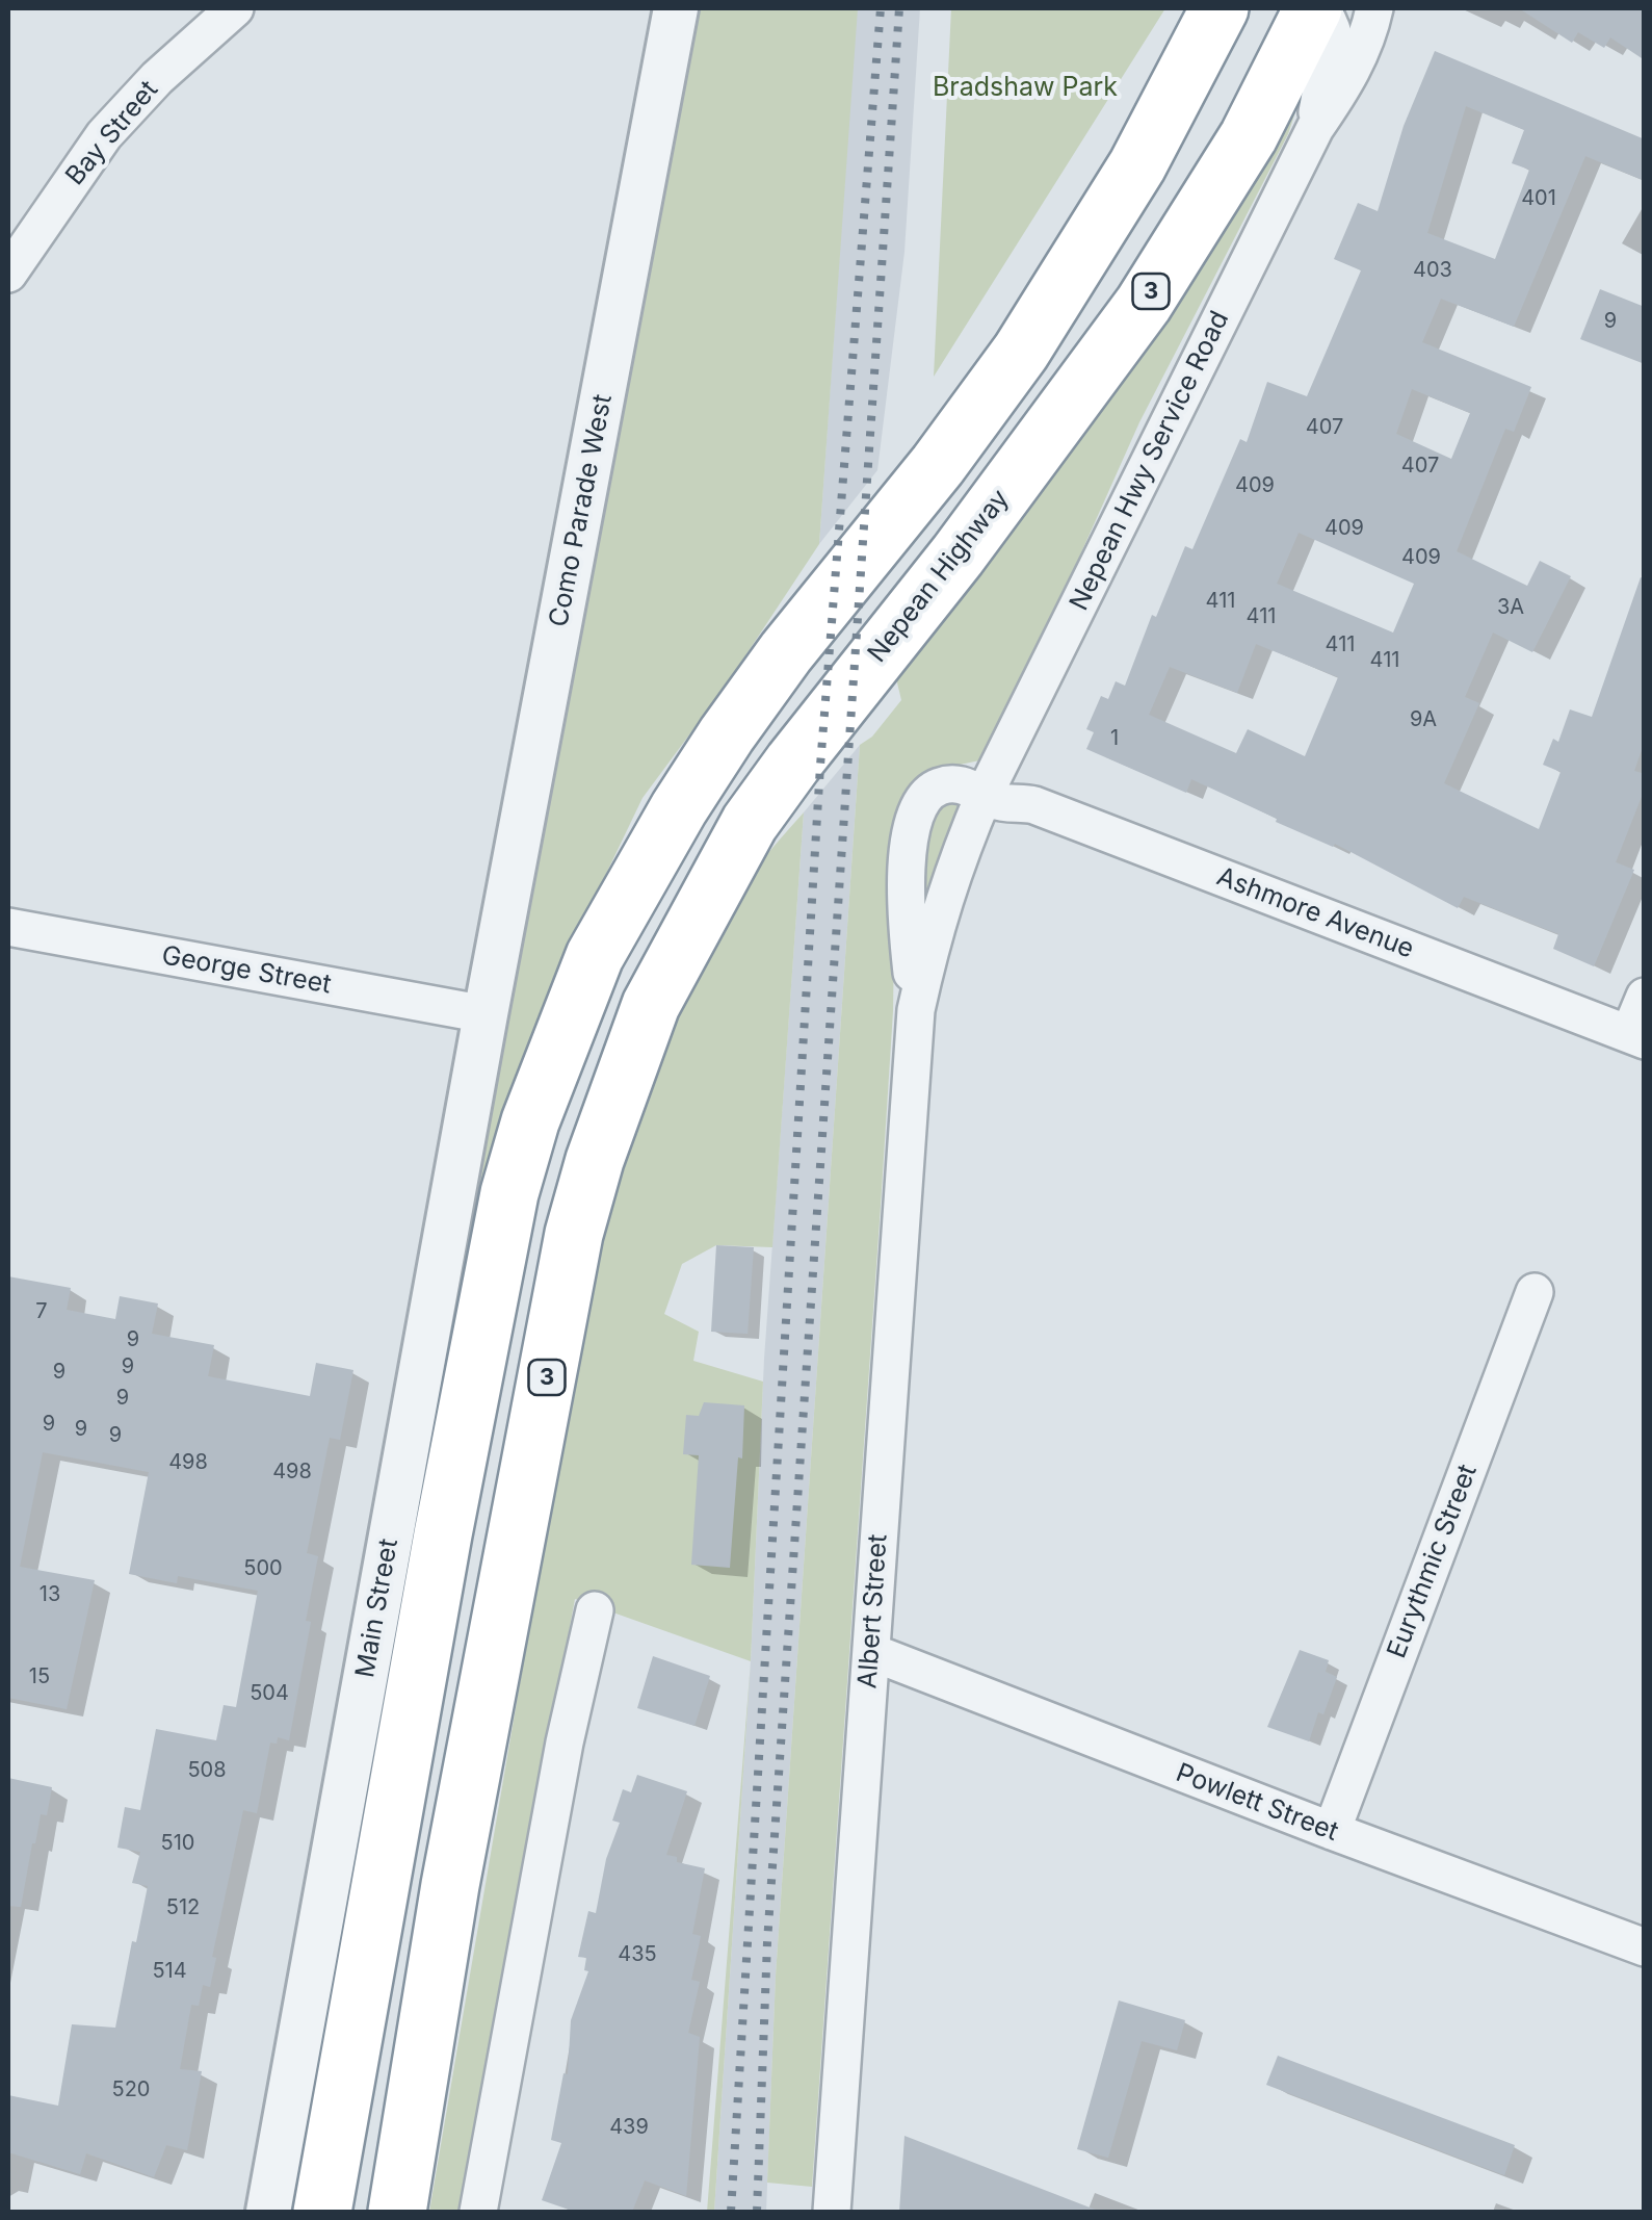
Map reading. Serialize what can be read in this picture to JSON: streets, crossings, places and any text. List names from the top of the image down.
{
  "streets": {
    "highway": ["3", "Nepean Highway", "Main Street"],
    "street": [
      "Bay Street",
      "Nepean Hwy Service Road",
      "Como Parade West",
      "Ashmore Avenue",
      "George Street",
      "Eurythmic Street",
      "Albert Street",
      "Powlett Street"
    ]
  },
  "crossings": [
    ["3", "Nepean Highway"],
    ["Nepean Hwy Service Road", "Ashmore Avenue"],
    ["Nepean Hwy Service Road", "Albert Street"],
    ["Como Parade West", "George Street"],
    ["Como Parade West", "Main Street"],
    ["Ashmore Avenue", "Albert Street"],
    ["George Street", "Main Street"],
    ["Eurythmic Street", "Powlett Street"],
    ["Albert Street", "Powlett Street"]
  ],
  "parks": ["Bradshaw Park"],
  "house_numbers": [
    "401",
    "403",
    "9",
    "407",
    "407",
    "409",
    "409",
    "409",
    "411",
    "3A",
    "411",
    "411",
    "411",
    "9A",
    "1",
    "7",
    "9",
    "9",
    "9",
    "9",
    "9",
    "9",
    "9",
    "498",
    "498",
    "500",
    "13",
    "15",
    "504",
    "508",
    "510",
    "512",
    "435",
    "514",
    "520",
    "439"
  ]
}
